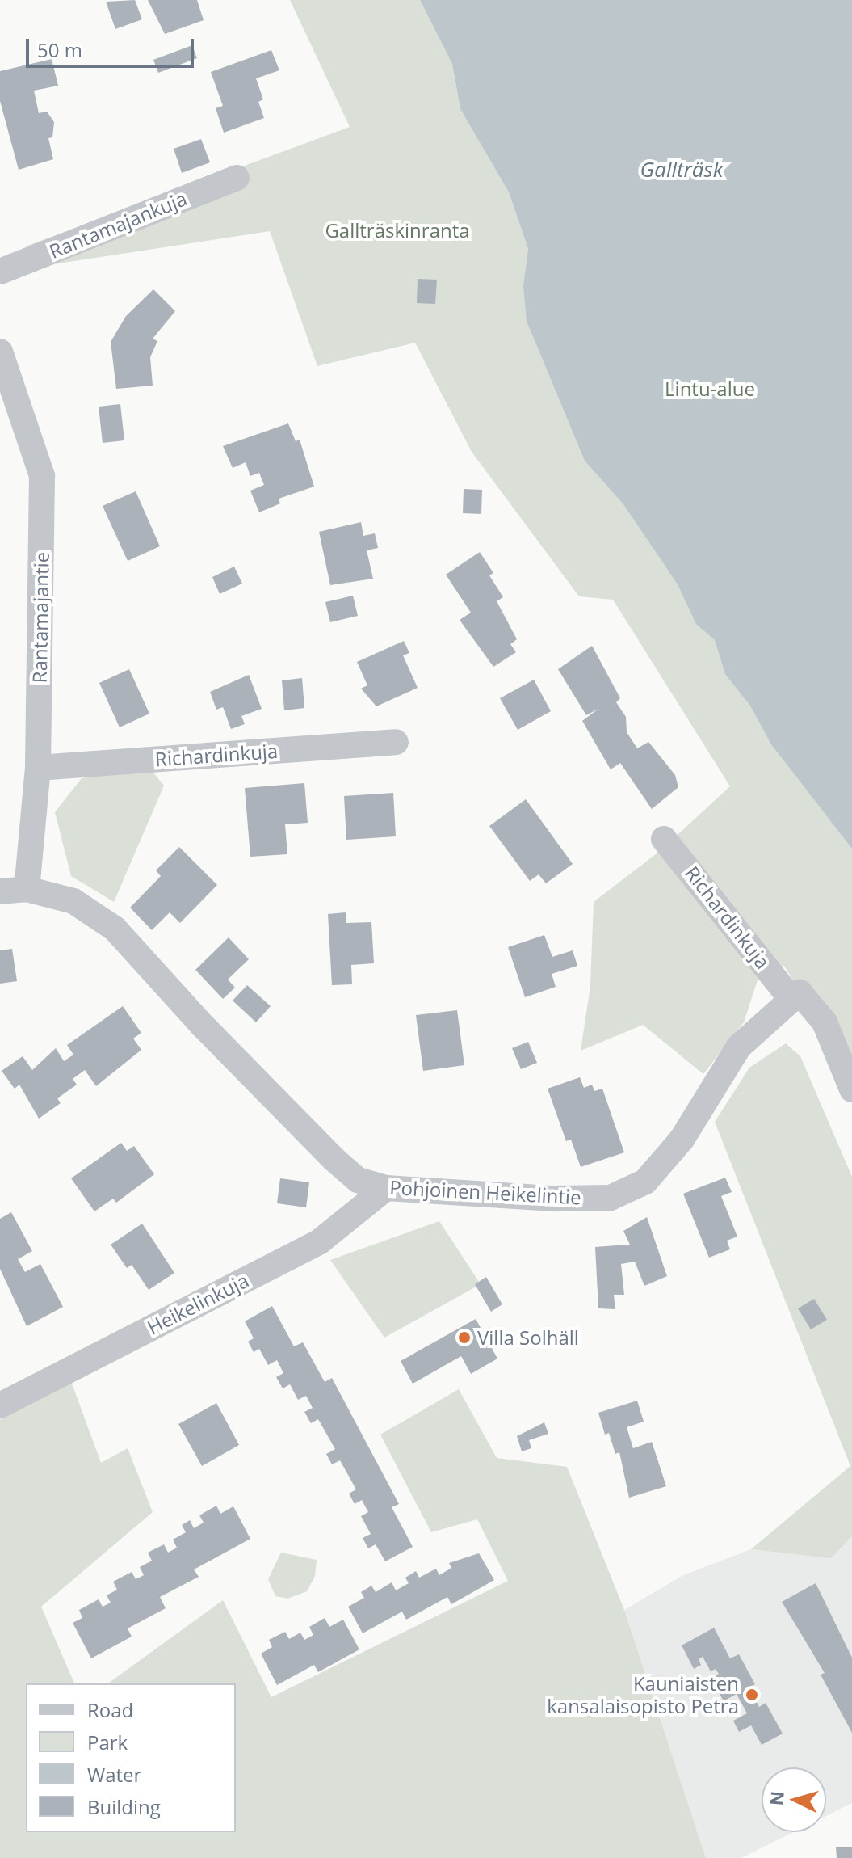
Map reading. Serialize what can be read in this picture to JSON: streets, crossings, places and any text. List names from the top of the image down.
{
  "streets": {
    "street": [
      "Rantamajankuja",
      "Rantamajantie",
      "Richardinkuja",
      "Pohjoinen Heikelintie",
      "Heikelinkuja"
    ]
  },
  "crossings": [
    ["Rantamajantie", "Richardinkuja"],
    ["Rantamajantie", "Pohjoinen Heikelintie"],
    ["Richardinkuja", "Pohjoinen Heikelintie"],
    ["Pohjoinen Heikelintie", "Heikelinkuja"]
  ],
  "water": ["Gallträsk"],
  "parks": ["Gallträskinranta", "Lintu-alue"],
  "places": ["Villa Solhäll", "Kauniaisten kansalaisopisto Petra"],
  "legend": [
    "Road",
    "Park",
    "Water",
    "Building"
  ],
  "scale_bar": "50 m",
  "north": "left"
}
